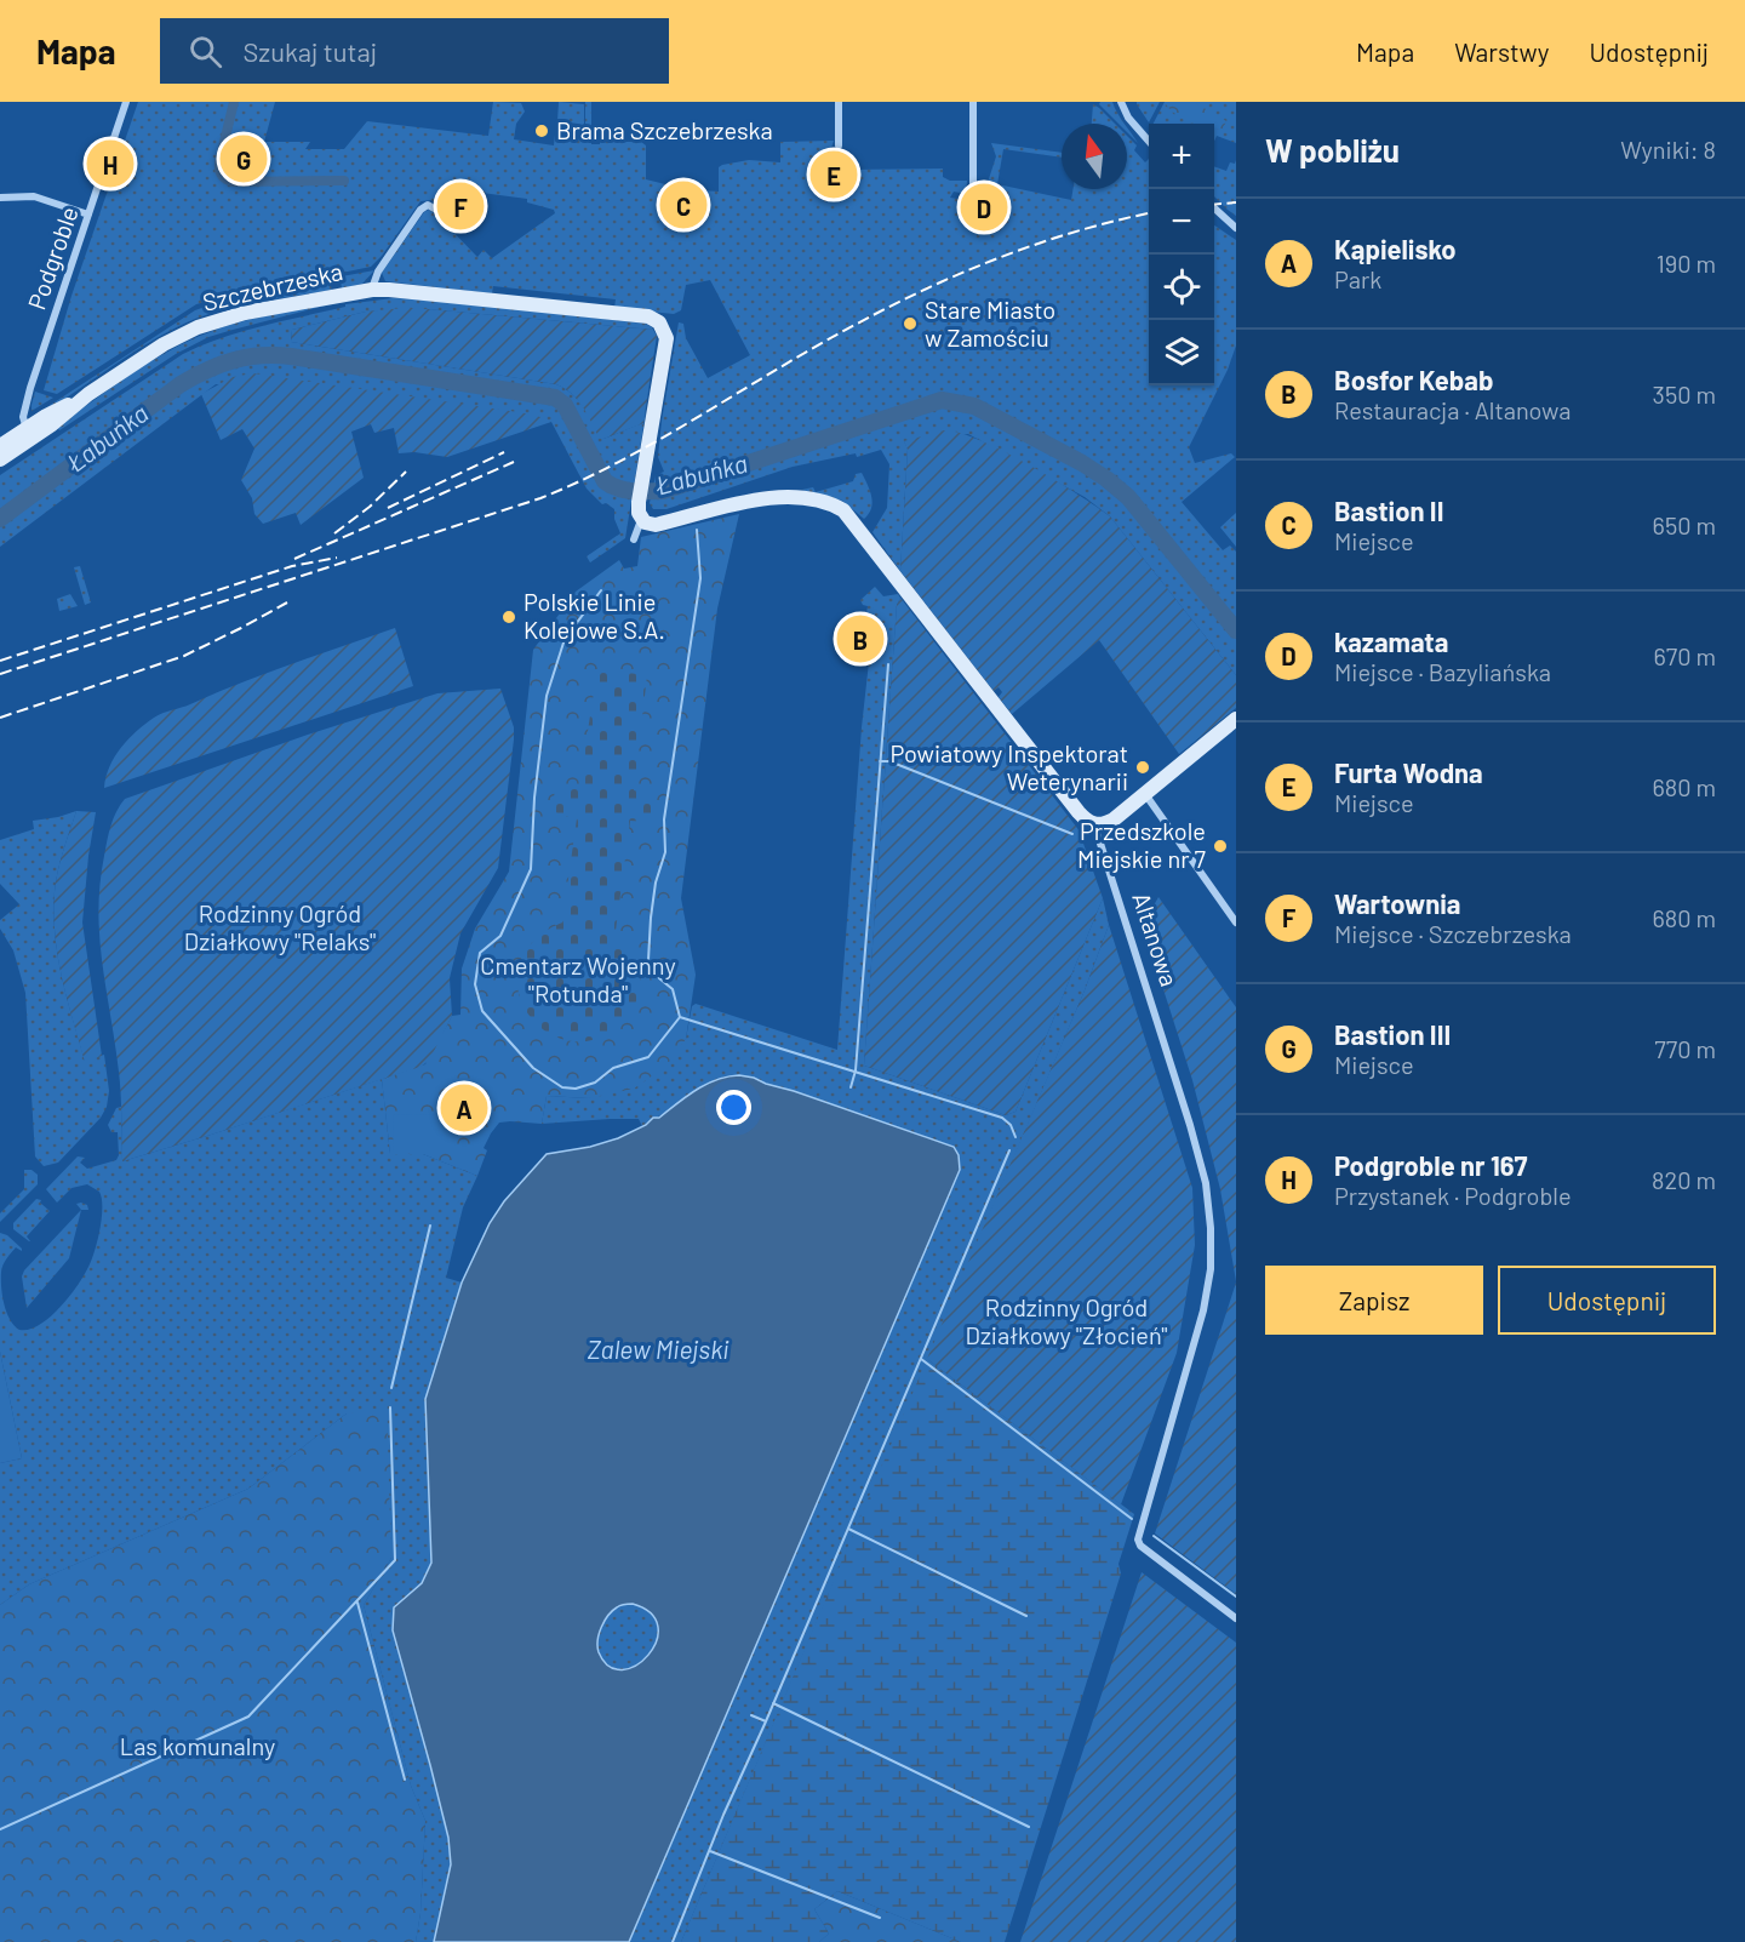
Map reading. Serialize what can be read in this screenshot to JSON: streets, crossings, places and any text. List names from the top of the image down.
{
  "streets": {
    "street": ["Podgroble", "Szczebrzeska", "Altanowa"]
  },
  "crossings": [
    ["Podgroble", "Szczebrzeska"]
  ],
  "water": ["Łabuńka", "Zalew Miejski"],
  "parks": [
    "Rodzinny Ogród Działkowy \"Relaks\"",
    "Cmentarz Wojenny \"Rotunda\"",
    "Rodzinny Ogród Działkowy \"Złocień\"",
    "Las komunalny"
  ],
  "places": [
    "Brama Szczebrzeska",
    "Stare Miasto w Zamościu",
    "Polskie Linie Kolejowe S.A.",
    "Powiatowy Inspektorat Weterynarii",
    "Przedszkole Miejskie nr 7"
  ],
  "north": "top",
  "page": {
    "header": "Mapa",
    "search": "Szukaj tutaj",
    "nav": ["Mapa", "Warstwy", "Udostępnij"],
    "heading": ["W pobliżu", "Wyniki: 8"],
    "map_buttons": ["+", "−"],
    "pins": [
      "G",
      "H",
      "E",
      "C",
      "F",
      "D",
      "B",
      "A"
    ],
    "list": [
      {
        "mark": "A",
        "name": "Kąpielisko",
        "note": "Park",
        "value": "190 m"
      },
      {
        "mark": "B",
        "name": "Bosfor Kebab",
        "note": "Restauracja · Altanowa",
        "value": "350 m"
      },
      {
        "mark": "C",
        "name": "Bastion II",
        "note": "Miejsce",
        "value": "650 m"
      },
      {
        "mark": "D",
        "name": "kazamata",
        "note": "Miejsce · Bazyliańska",
        "value": "670 m"
      },
      {
        "mark": "E",
        "name": "Furta Wodna",
        "note": "Miejsce",
        "value": "680 m"
      },
      {
        "mark": "F",
        "name": "Wartownia",
        "note": "Miejsce · Szczebrzeska",
        "value": "680 m"
      },
      {
        "mark": "G",
        "name": "Bastion III",
        "note": "Miejsce",
        "value": "770 m"
      },
      {
        "mark": "H",
        "name": "Podgroble nr 167",
        "note": "Przystanek · Podgroble",
        "value": "820 m"
      }
    ],
    "buttons": ["Zapisz", "Udostępnij"]
  }
}
